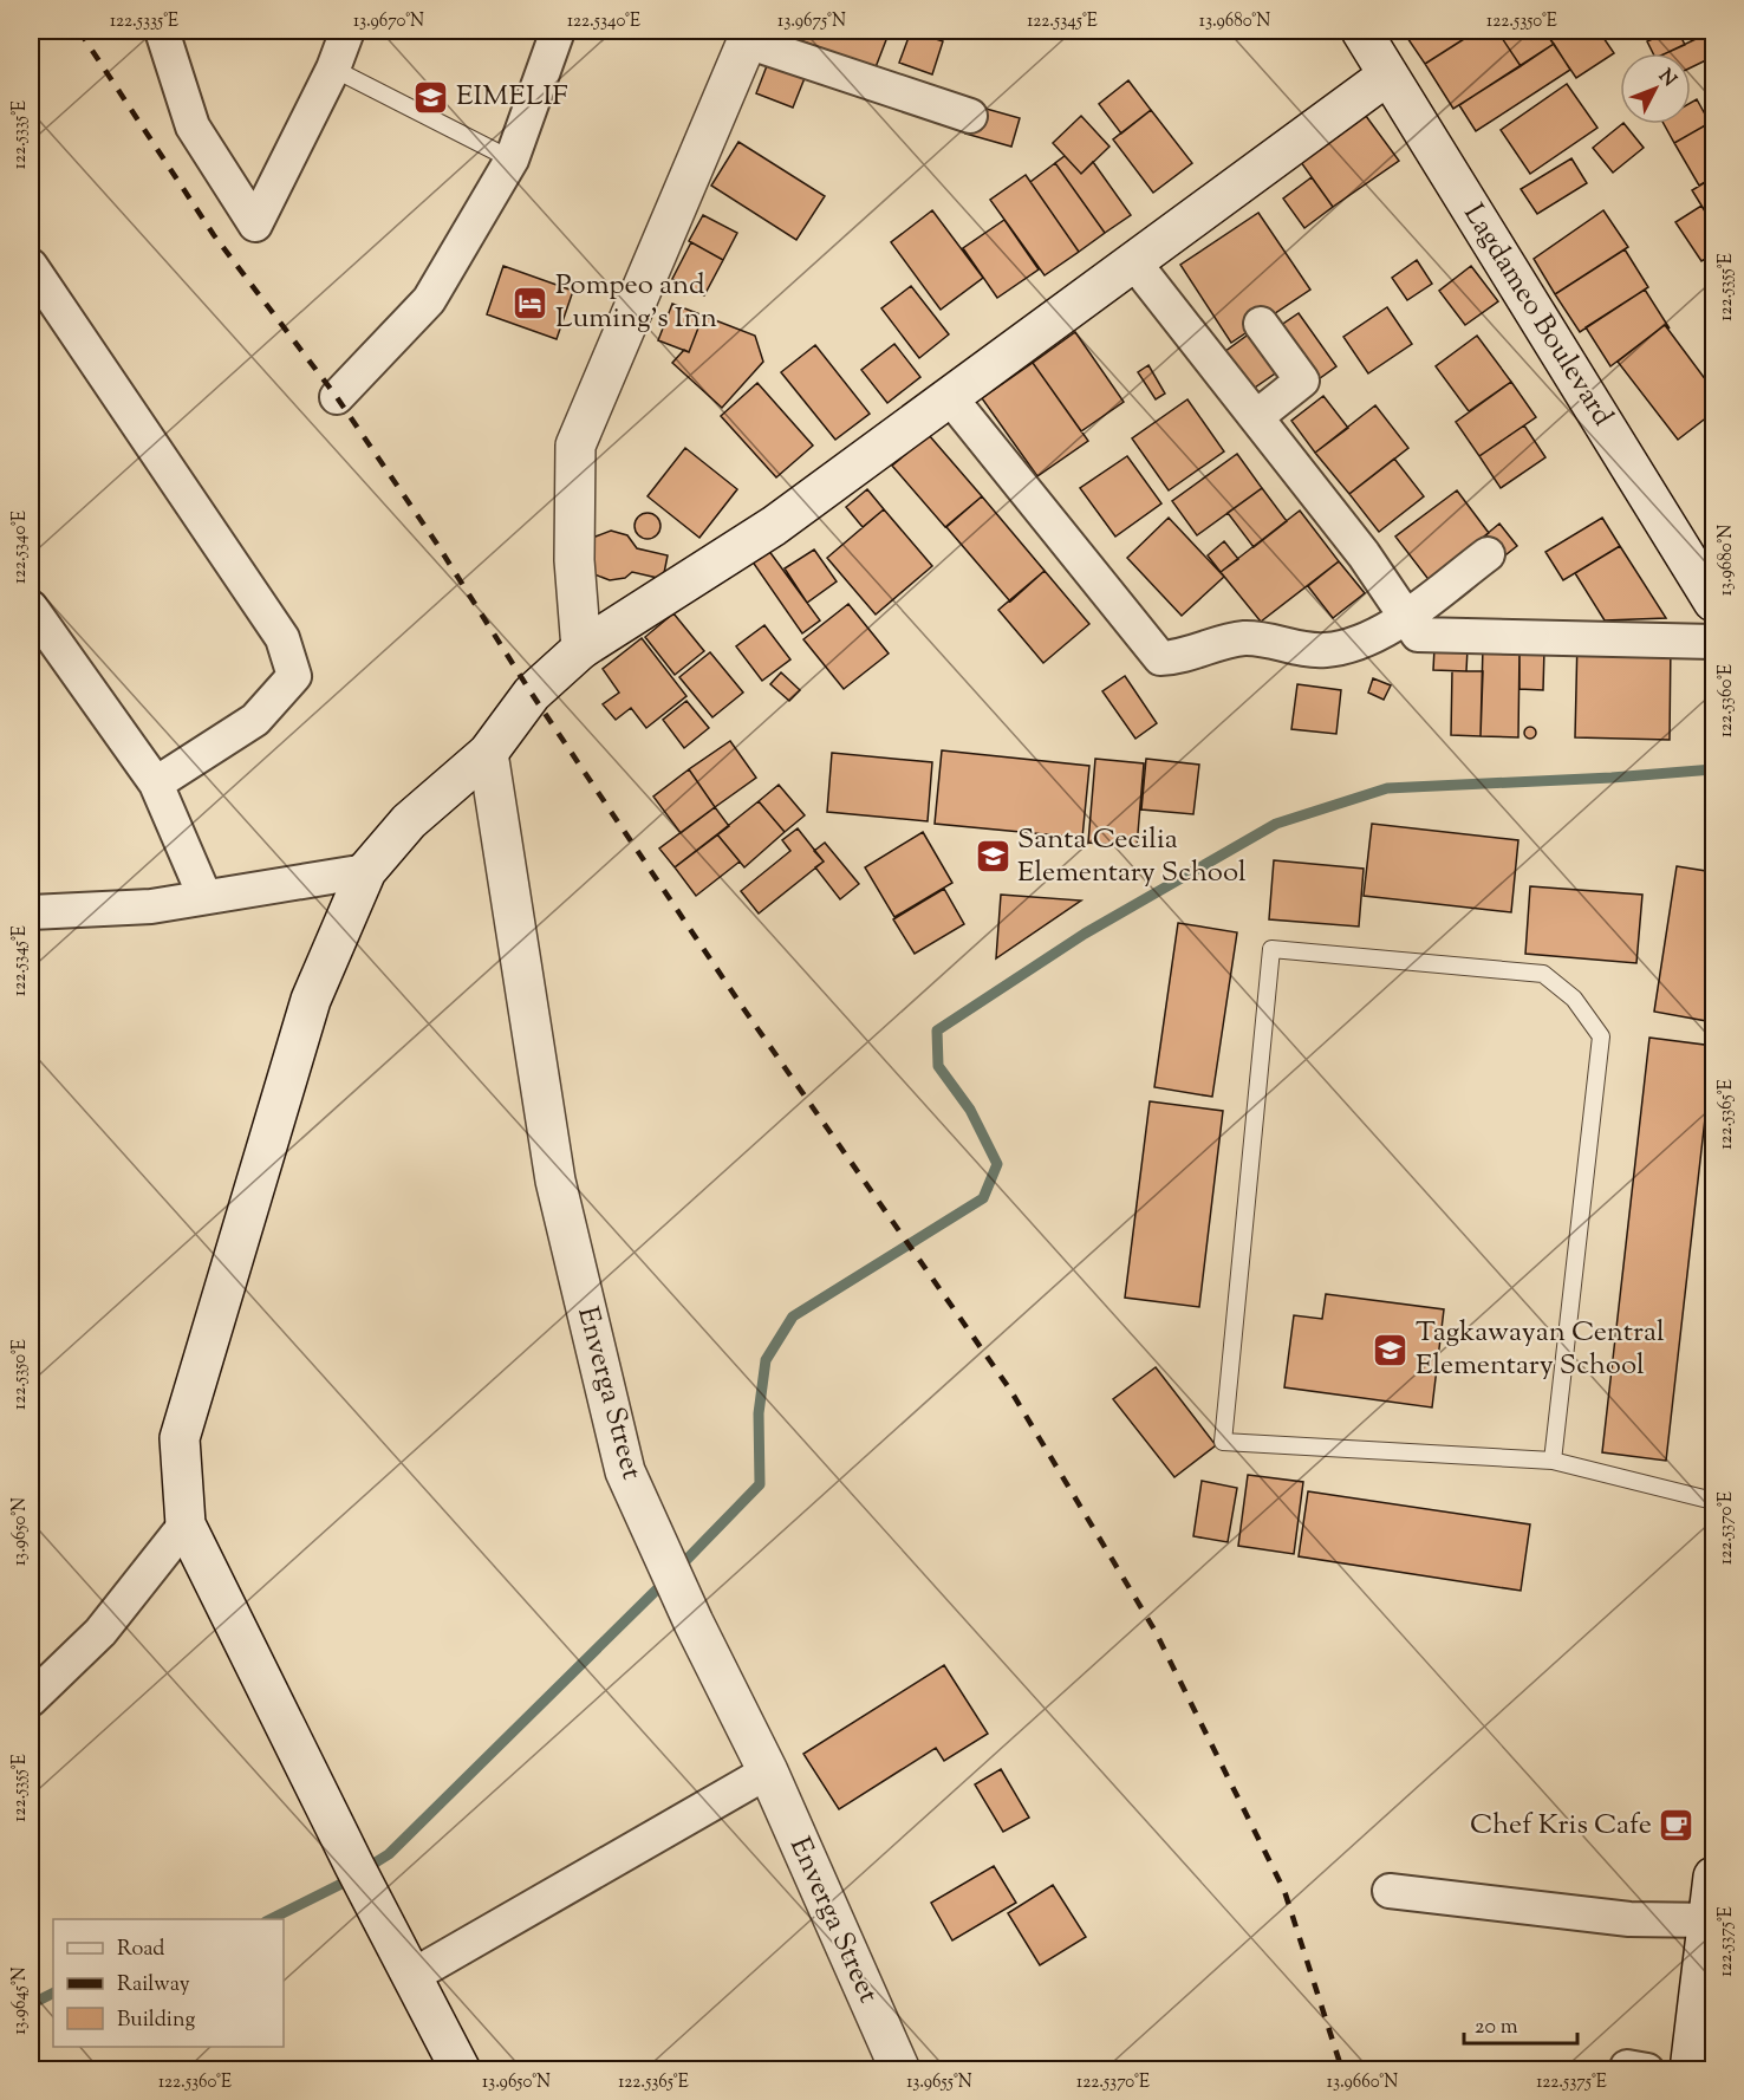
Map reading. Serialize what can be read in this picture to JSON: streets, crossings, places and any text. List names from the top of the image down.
{
  "streets": {
    "main road": ["Lagdameo Boulevard", "Enverga Street"]
  },
  "places": {
    "school or university": ["EIMELIF", "Santa Cecilia Elementary School", "Tagkawayan Central Elementary School"],
    "hotel": ["Pompeo and Luming's Inn"],
    "cafe": ["Chef Kris Cafe"]
  },
  "legend": ["Road", "Railway", "Building"],
  "scale_bar": "20 m",
  "north": "top right",
  "coordinates": [
    "122.5335°E",
    "13.9670°N",
    "122.5340°E",
    "13.9675°N",
    "122.5345°E",
    "13.9680°N",
    "122.5350°E",
    "122.5355°E",
    "122.5360°E",
    "122.5365°E",
    "122.5370°E",
    "13.9650°N",
    "122.5375°E",
    "13.9645°N",
    "13.9655°N",
    "13.9660°N"
  ]
}
